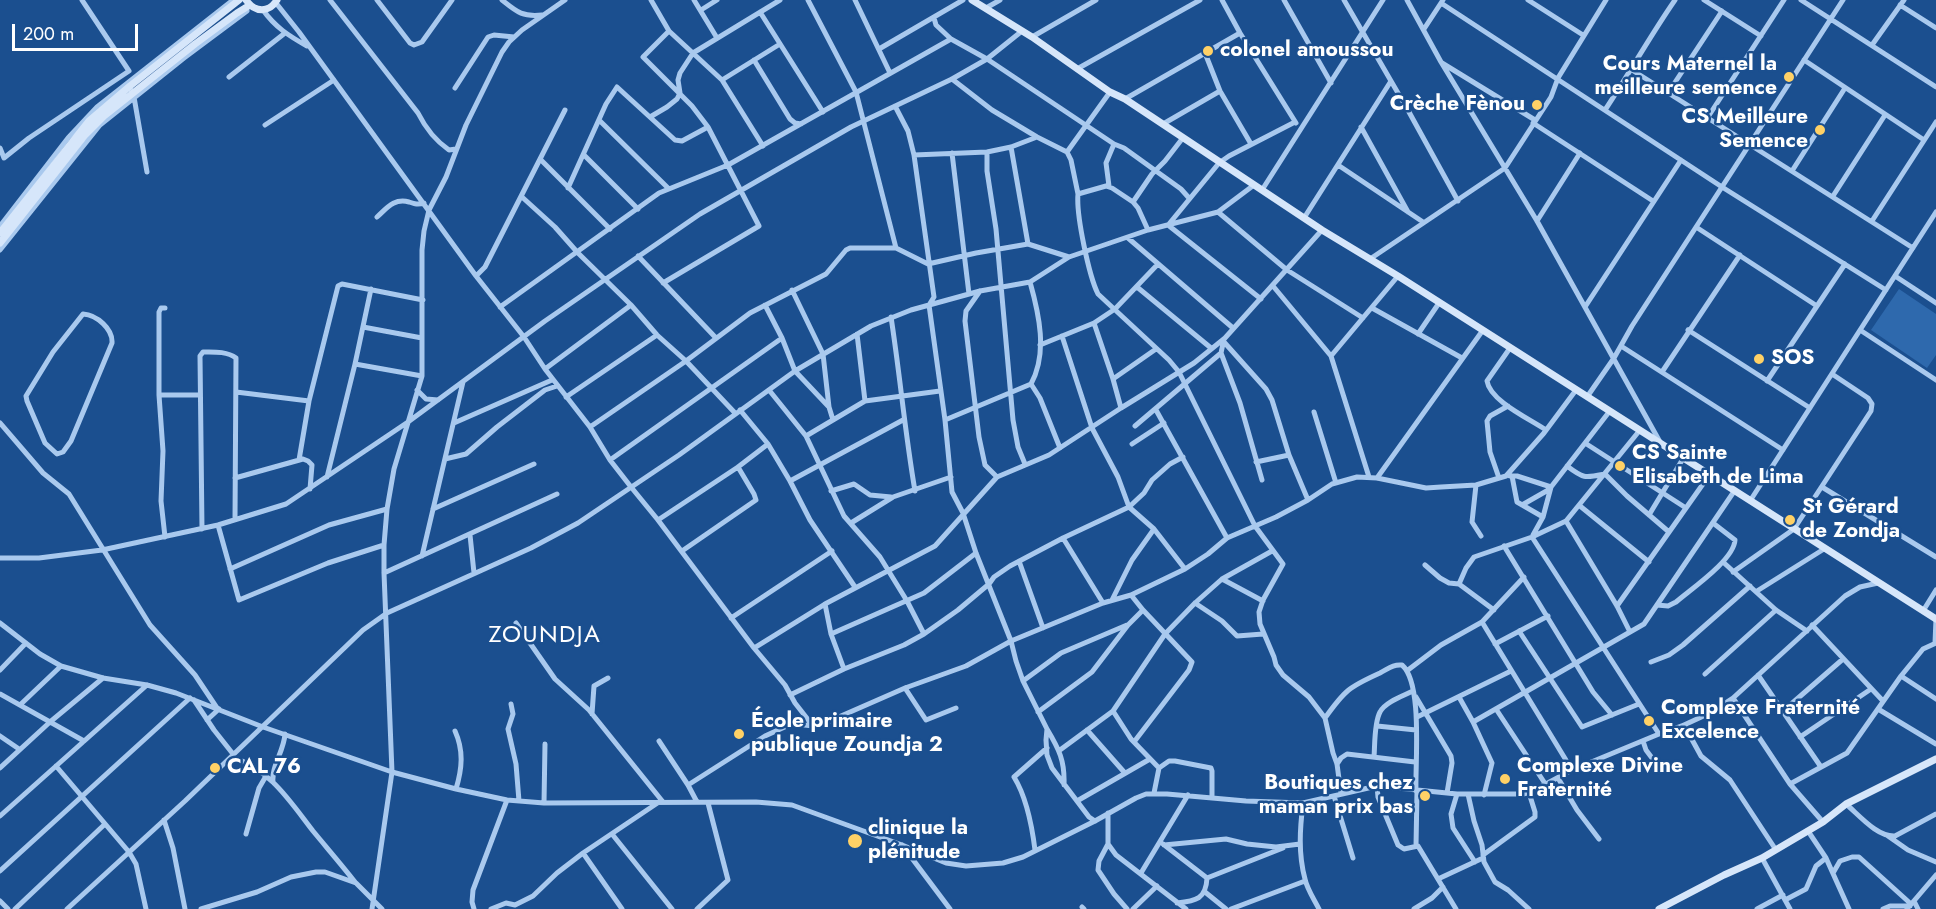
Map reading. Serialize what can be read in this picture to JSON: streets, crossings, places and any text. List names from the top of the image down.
{
  "districts": ["ZOUNDJA"],
  "places": [
    "colonel amoussou",
    "Cours Maternel la meilleure semence",
    "Crèche Fènou",
    "CS Meilleure Semence",
    "SOS",
    "CS Sainte Elisabeth de Lima",
    "St Gérard de Zondja",
    "Complexe Fraternité Excelence",
    "École primaire publique Zoundja 2",
    "CAL 76",
    "Complexe Divine Fraternité",
    "Boutiques chez maman prix bas",
    "clinique la plénitude"
  ],
  "scale_bar": "200 m"
}
